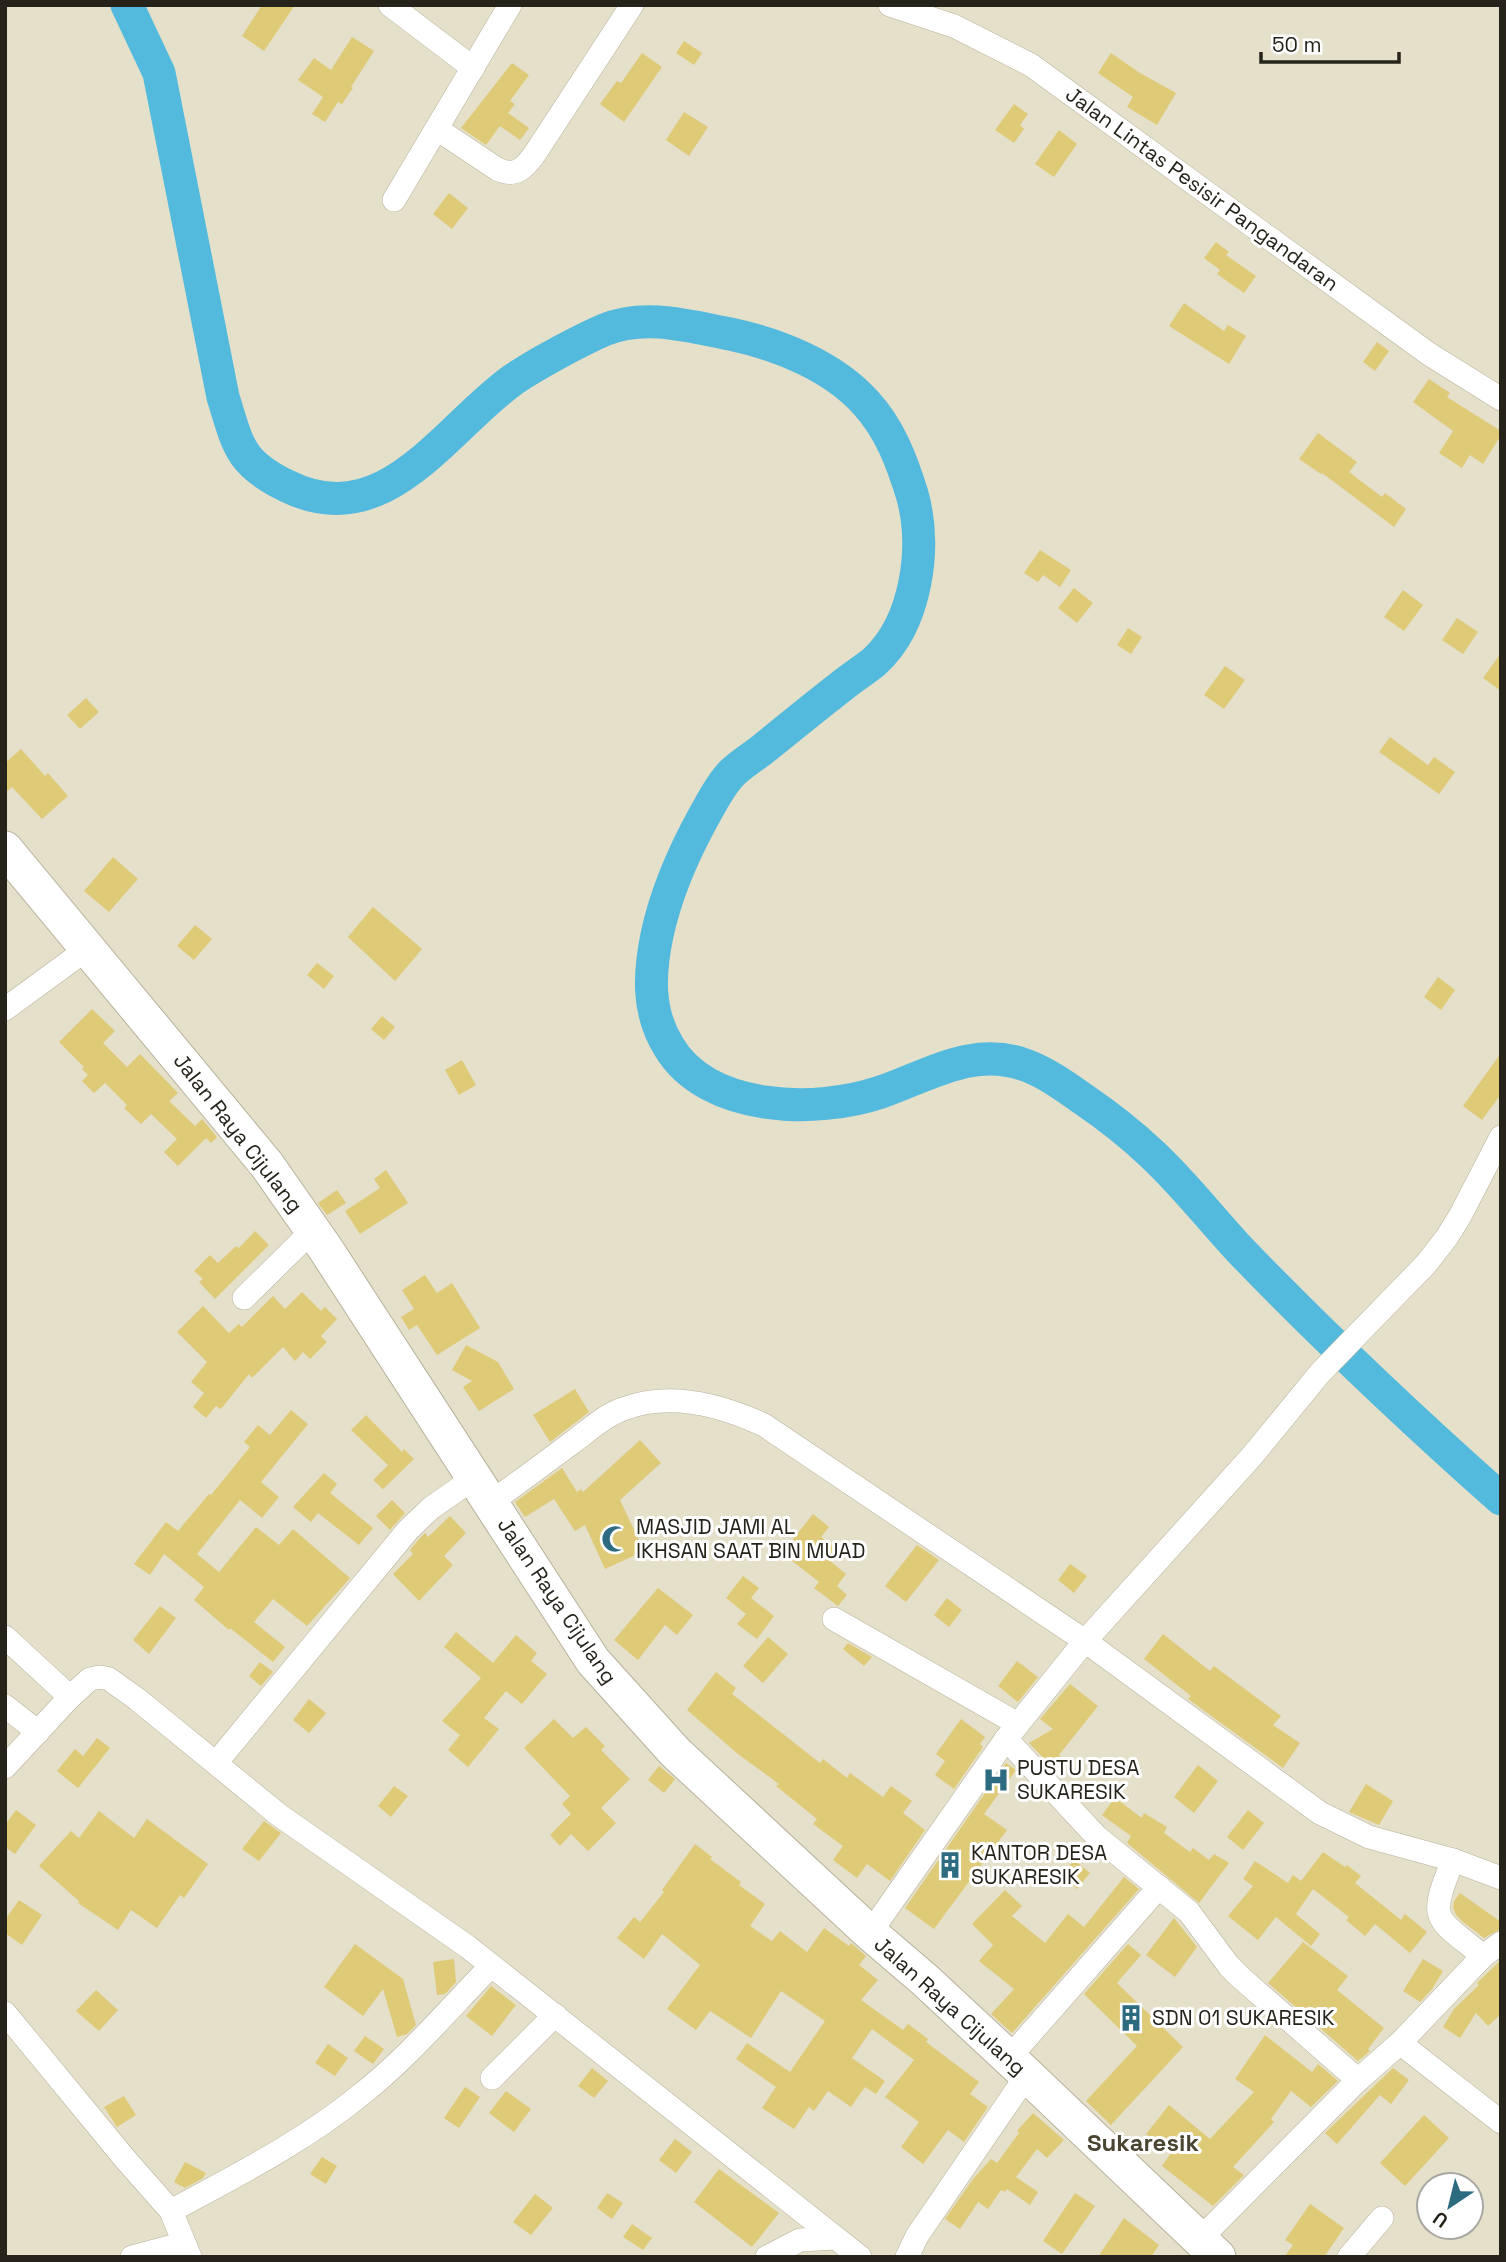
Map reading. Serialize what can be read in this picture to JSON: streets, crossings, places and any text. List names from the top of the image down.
{
  "streets": {
    "highway": ["Jalan Raya Cijulang"],
    "street": ["Jalan Lintas Pesisir Pangandaran"]
  },
  "districts": ["Sukaresik"],
  "places": {
    "mosque": ["MASJID JAMI AL IKHSAN SAAT BIN MUAD"],
    "hospital": ["PUSTU DESA SUKARESIK"],
    "building": ["KANTOR DESA SUKARESIK", "SDN 01 SUKARESIK"]
  },
  "scale_bar": "50 m",
  "north": "bottom left"
}
